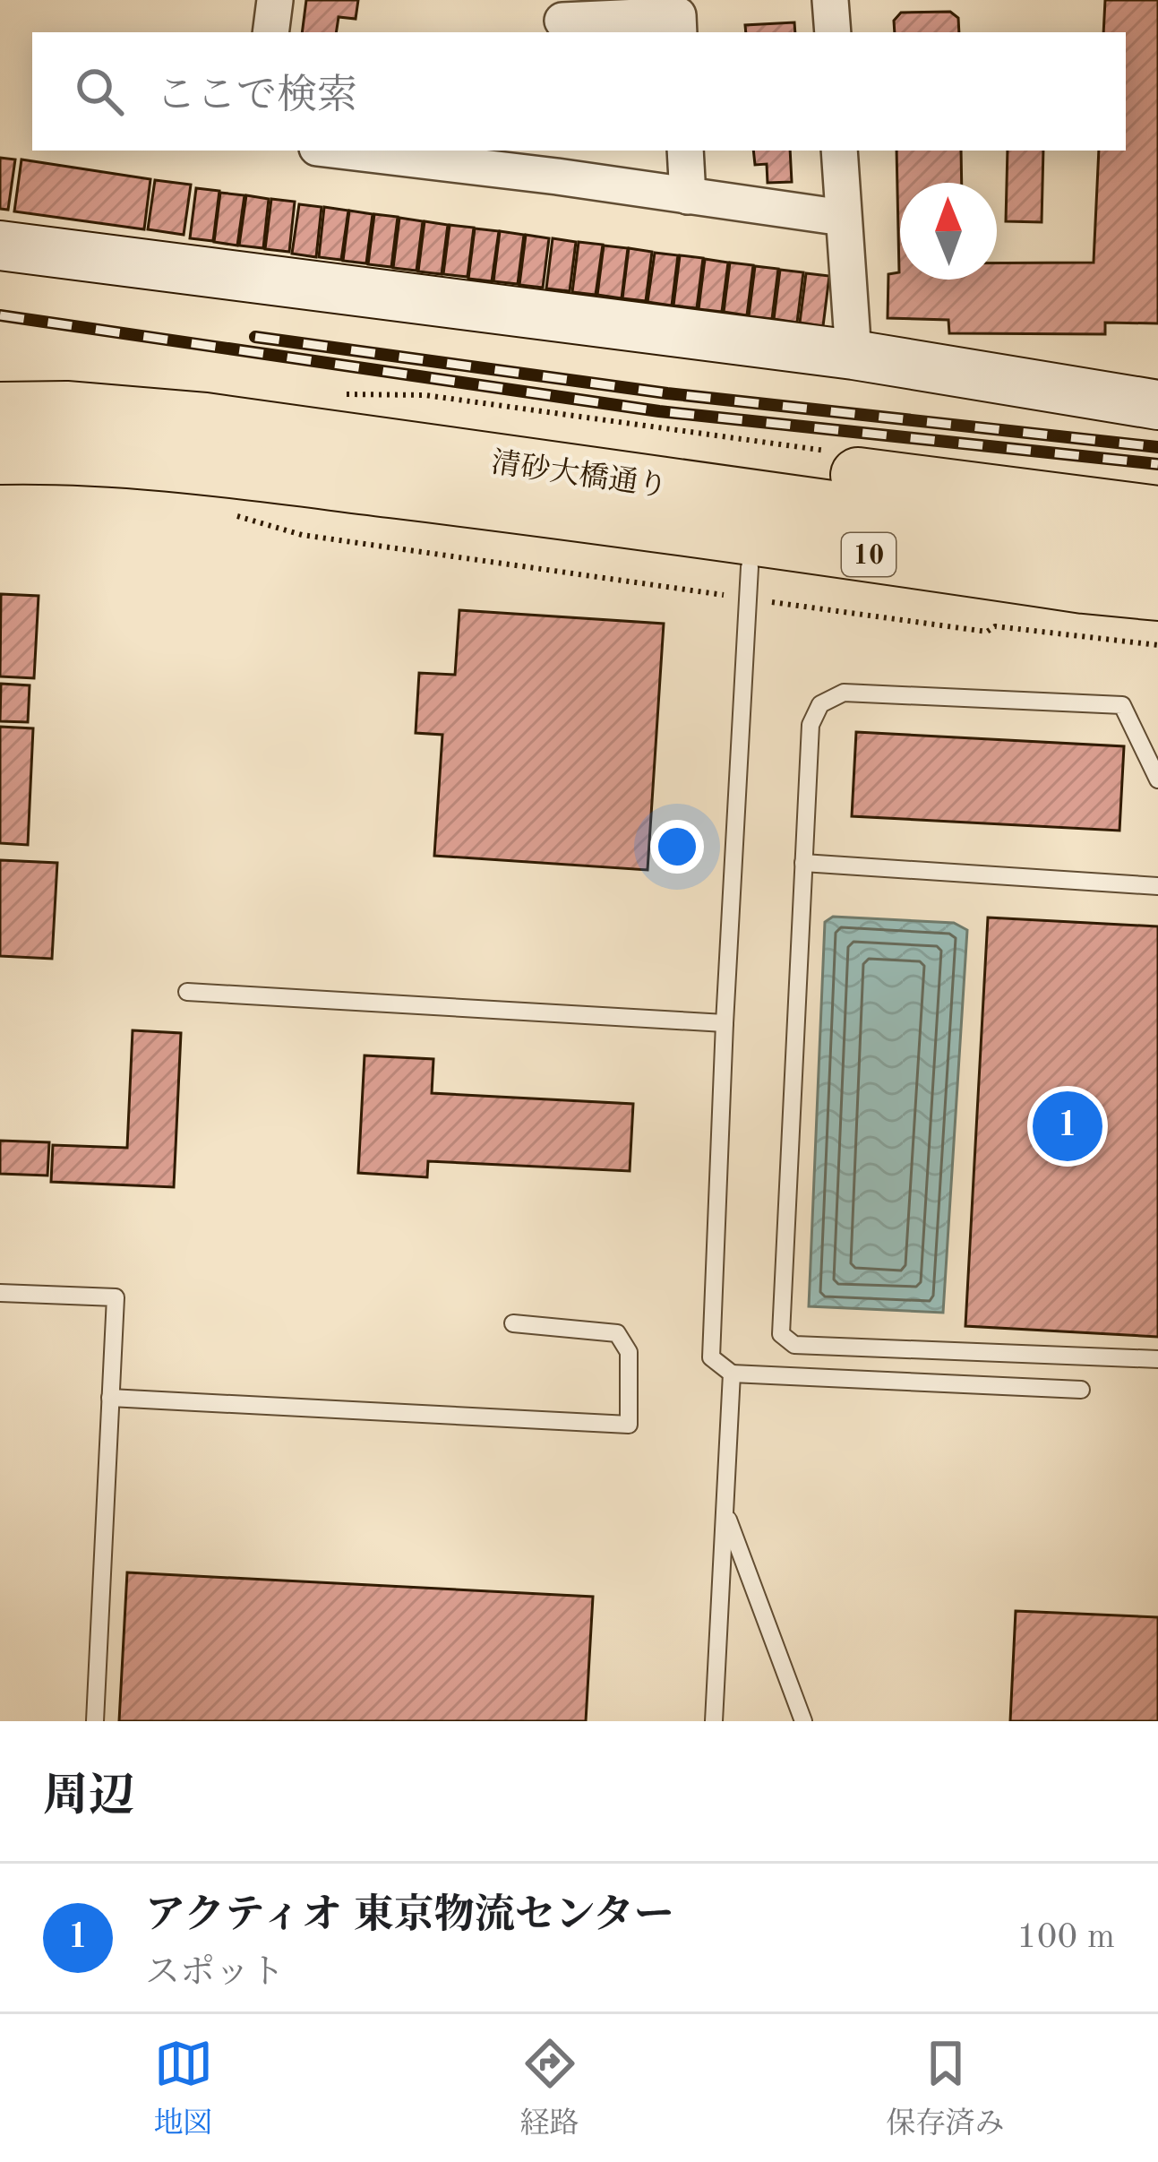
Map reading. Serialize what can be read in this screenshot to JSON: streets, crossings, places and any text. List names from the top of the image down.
{
  "streets": {
    "main road": ["清砂大橋通り", "10"]
  },
  "north": "top",
  "page": {
    "search": "ここで検索",
    "pins": "1",
    "heading": "周辺",
    "list": [
      {
        "mark": "1",
        "name": "アクティオ 東京物流センター",
        "note": "スポット",
        "value": "100 m"
      }
    ],
    "nav": ["地図", "経路", "保存済み"]
  }
}
